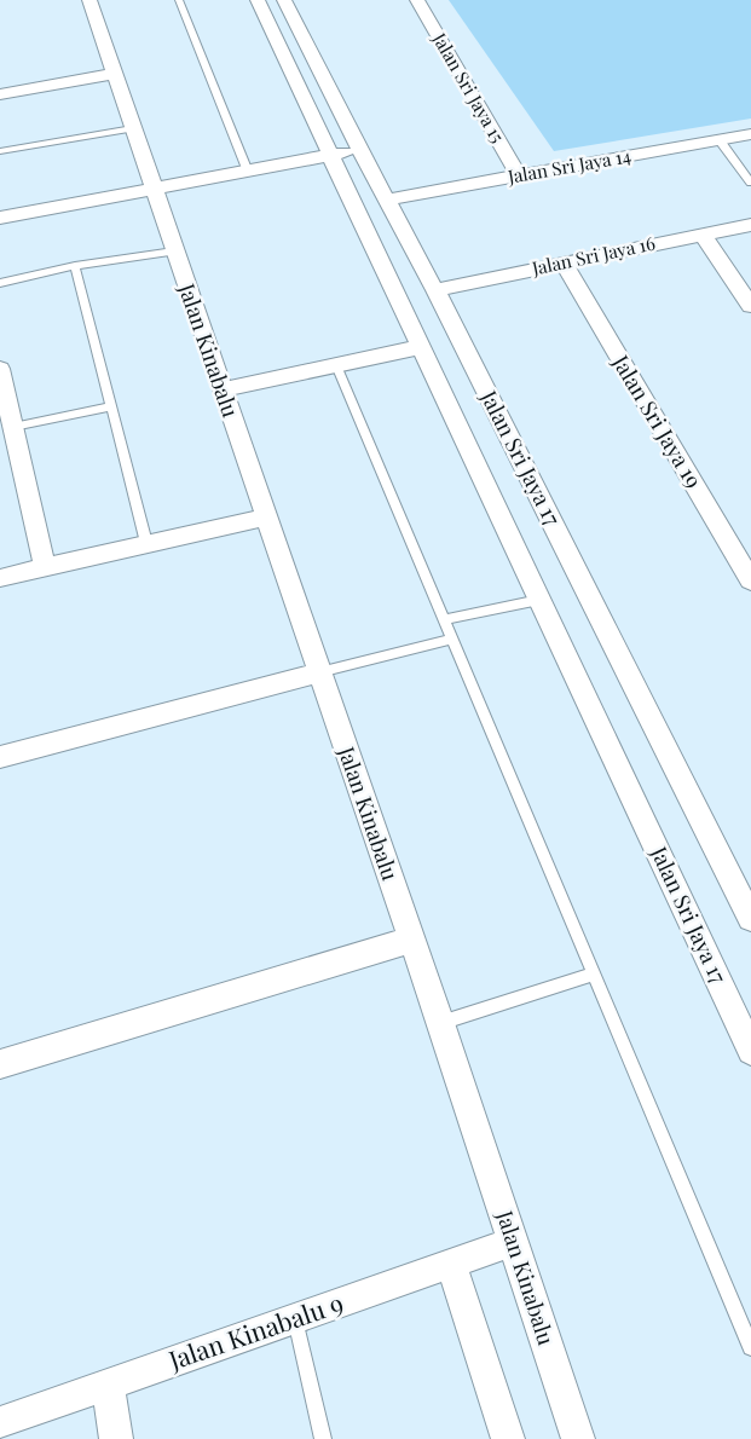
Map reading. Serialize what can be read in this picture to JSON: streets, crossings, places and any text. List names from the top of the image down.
{
  "streets": {
    "street": [
      "Jalan Sri Jaya 15",
      "Jalan Sri Jaya 14",
      "Jalan Sri Jaya 16",
      "Jalan Kinabalu",
      "Jalan Sri Jaya 19",
      "Jalan Sri Jaya 17",
      "Jalan Kinabalu 9"
    ]
  },
  "crossings": [
    ["Jalan Sri Jaya 15", "Jalan Sri Jaya 14"],
    ["Jalan Sri Jaya 14", "Jalan Sri Jaya 17"],
    ["Jalan Sri Jaya 16", "Jalan Sri Jaya 19"],
    ["Jalan Sri Jaya 16", "Jalan Sri Jaya 17"],
    ["Jalan Kinabalu", "Jalan Kinabalu 9"]
  ]
}
